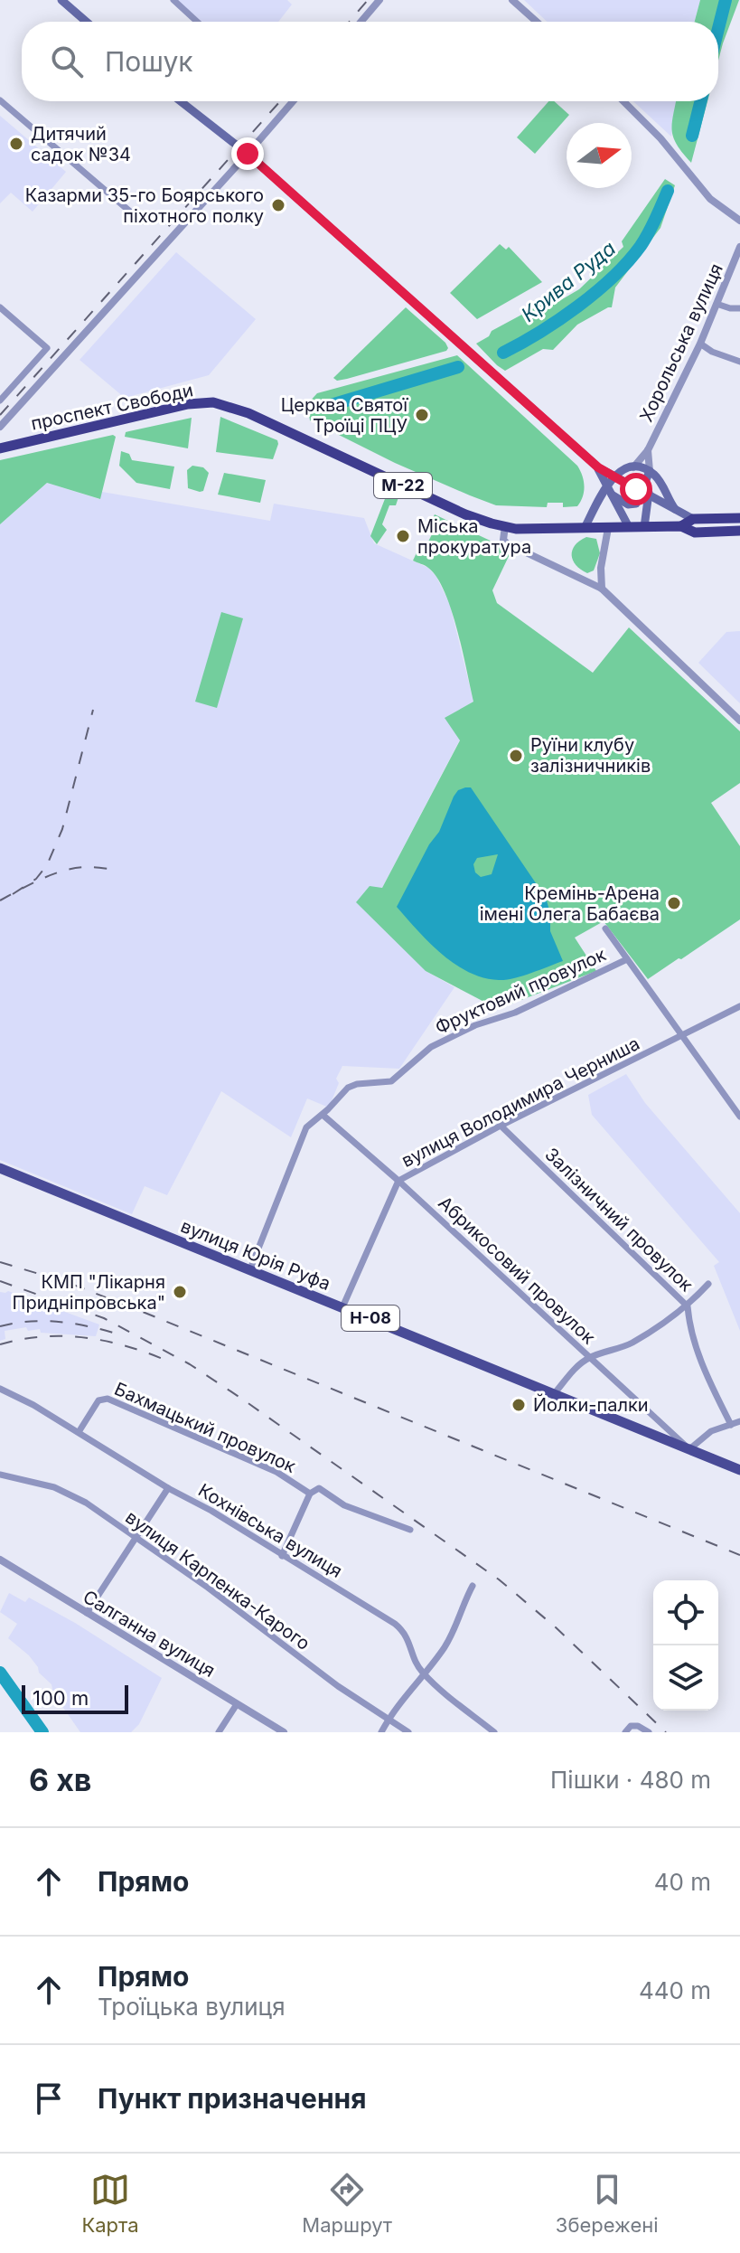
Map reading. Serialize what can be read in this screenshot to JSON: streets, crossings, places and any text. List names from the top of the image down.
{
  "streets": {
    "highway": ["проспект Свободи", "М-22"],
    "main road": ["вулиця Юрія Руфа", "Н-08"],
    "street": [
      "Хорольська вулиця",
      "Фруктовий провулок",
      "вулиця Володимира Черниша",
      "Залізничний провулок",
      "Абрикосовий провулок",
      "Бахмацький провулок",
      "Кохнівська вулиця",
      "вулиця Карпенка-Карого",
      "Салганна вулиця"
    ]
  },
  "crossings": [
    ["Фруктовий провулок", "вулиця Юрія Руфа"],
    ["Фруктовий провулок", "Абрикосовий провулок"],
    ["вулиця Володимира Черниша", "Залізничний провулок"],
    ["вулиця Володимира Черниша", "вулиця Юрія Руфа"],
    ["вулиця Володимира Черниша", "Абрикосовий провулок"],
    ["вулиця Юрія Руфа", "Абрикосовий провулок"],
    ["Бахмацький провулок", "Кохнівська вулиця"]
  ],
  "water": ["Крива Руда"],
  "places": [
    "Дитячий садок №34",
    "Казарми 35-го Боярського піхотного полку",
    "Церква Святої Троїці ПЦУ",
    "Міська прокуратура",
    "Руїни клубу залізничників",
    "Кремінь-Арена імені Олега Бабаєва",
    "КМП \"Лікарня Придніпровська\"",
    "Йолки-палки"
  ],
  "scale_bar": "100 m",
  "north": "right",
  "page": {
    "search": "Пошук",
    "scale": "100 m",
    "heading": ["6 хв", "Пішки · 480 m"],
    "list": [
      ["Прямо", "40 m"],
      ["Прямо", "Троїцька вулиця", "440 m"],
      "Пункт призначення"
    ],
    "nav": ["Карта", "Маршрут", "Збережені"]
  }
}
